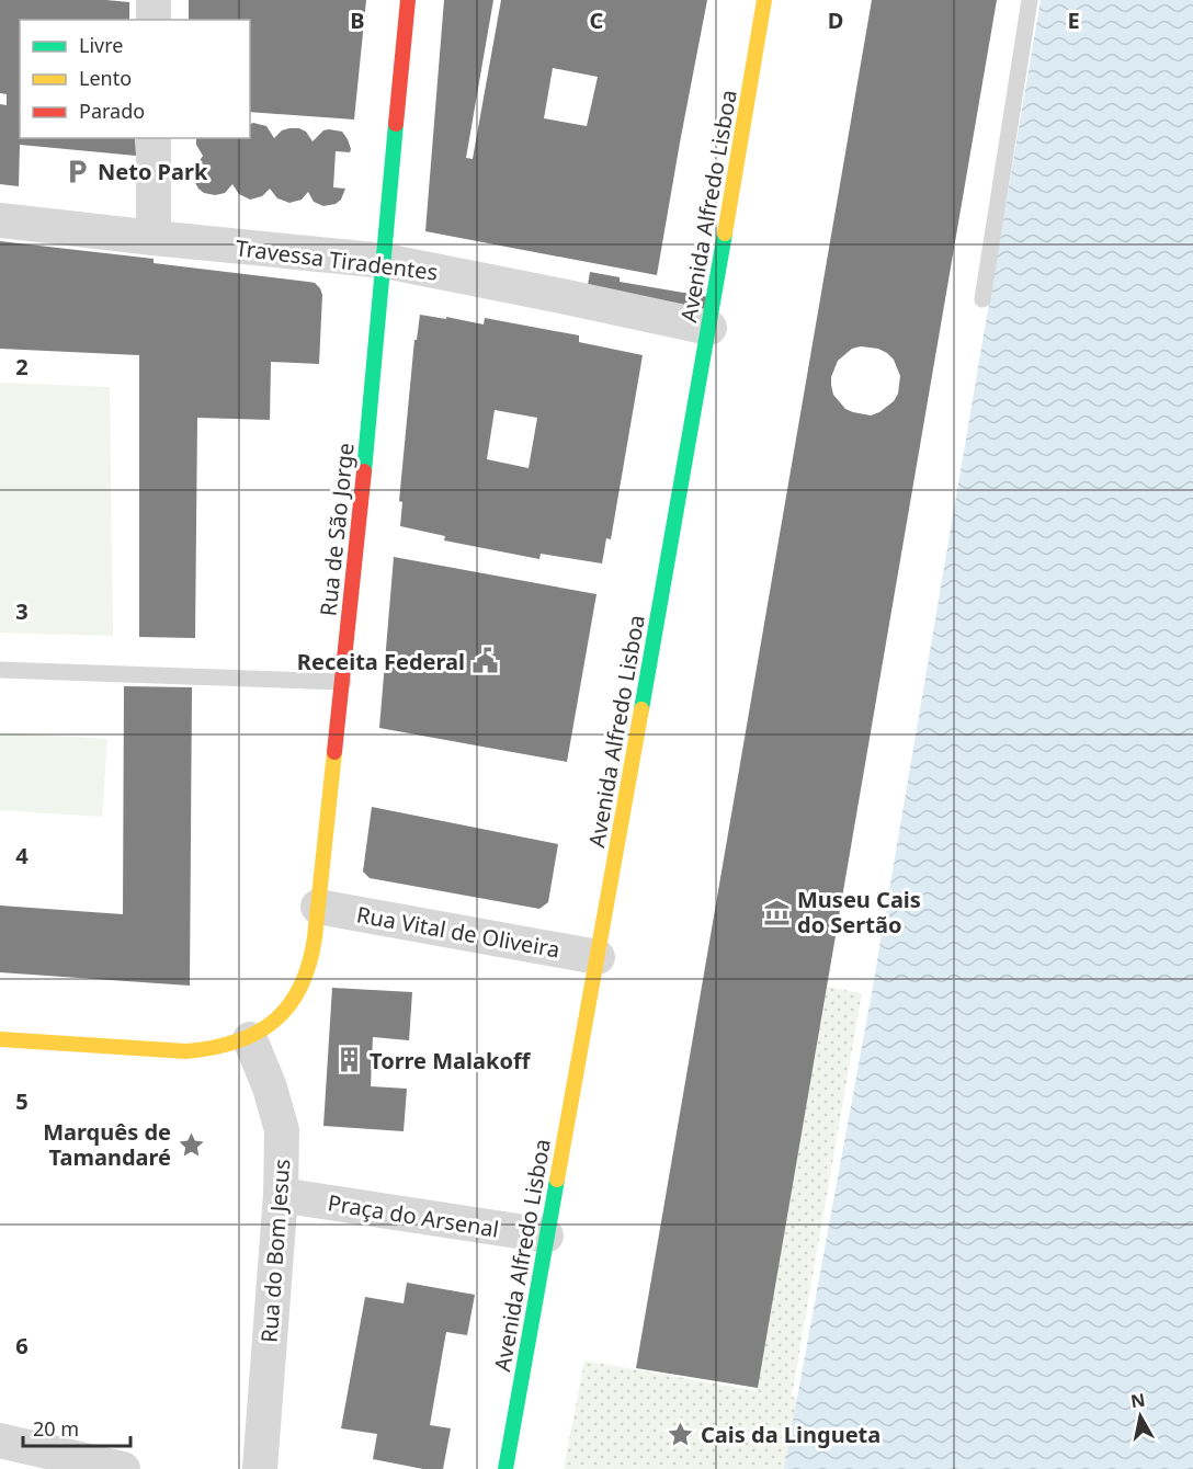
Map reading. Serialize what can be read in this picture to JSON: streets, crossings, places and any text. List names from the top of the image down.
{
  "streets": {
    "main road": ["Avenida Alfredo Lisboa", "Rua de São Jorge"],
    "street": [
      "Travessa Tiradentes",
      "Rua Vital de Oliveira",
      "Praça do Arsenal",
      "Rua do Bom Jesus"
    ]
  },
  "crossings": [
    ["Avenida Alfredo Lisboa", "Travessa Tiradentes"],
    ["Avenida Alfredo Lisboa", "Rua Vital de Oliveira"],
    ["Avenida Alfredo Lisboa", "Praça do Arsenal"],
    ["Travessa Tiradentes", "Rua de São Jorge"],
    ["Rua de São Jorge", "Rua Vital de Oliveira"],
    ["Rua de São Jorge", "Rua do Bom Jesus"],
    ["Praça do Arsenal", "Rua do Bom Jesus"]
  ],
  "places": {
    "parking": ["Neto Park"],
    "public building": ["Receita Federal"],
    "museum": ["Museu Cais do Sertão"],
    "building": ["Torre Malakoff"],
    "place": ["Marquês de Tamandaré", "Cais da Lingueta"]
  },
  "legend": ["Livre", "Lento", "Parado"],
  "scale_bar": "20 m",
  "north": "top",
  "grid": {
    "columns": [
      "B",
      "C",
      "D",
      "E"
    ],
    "rows": [
      "2",
      "3",
      "4",
      "5",
      "6"
    ]
  }
}
